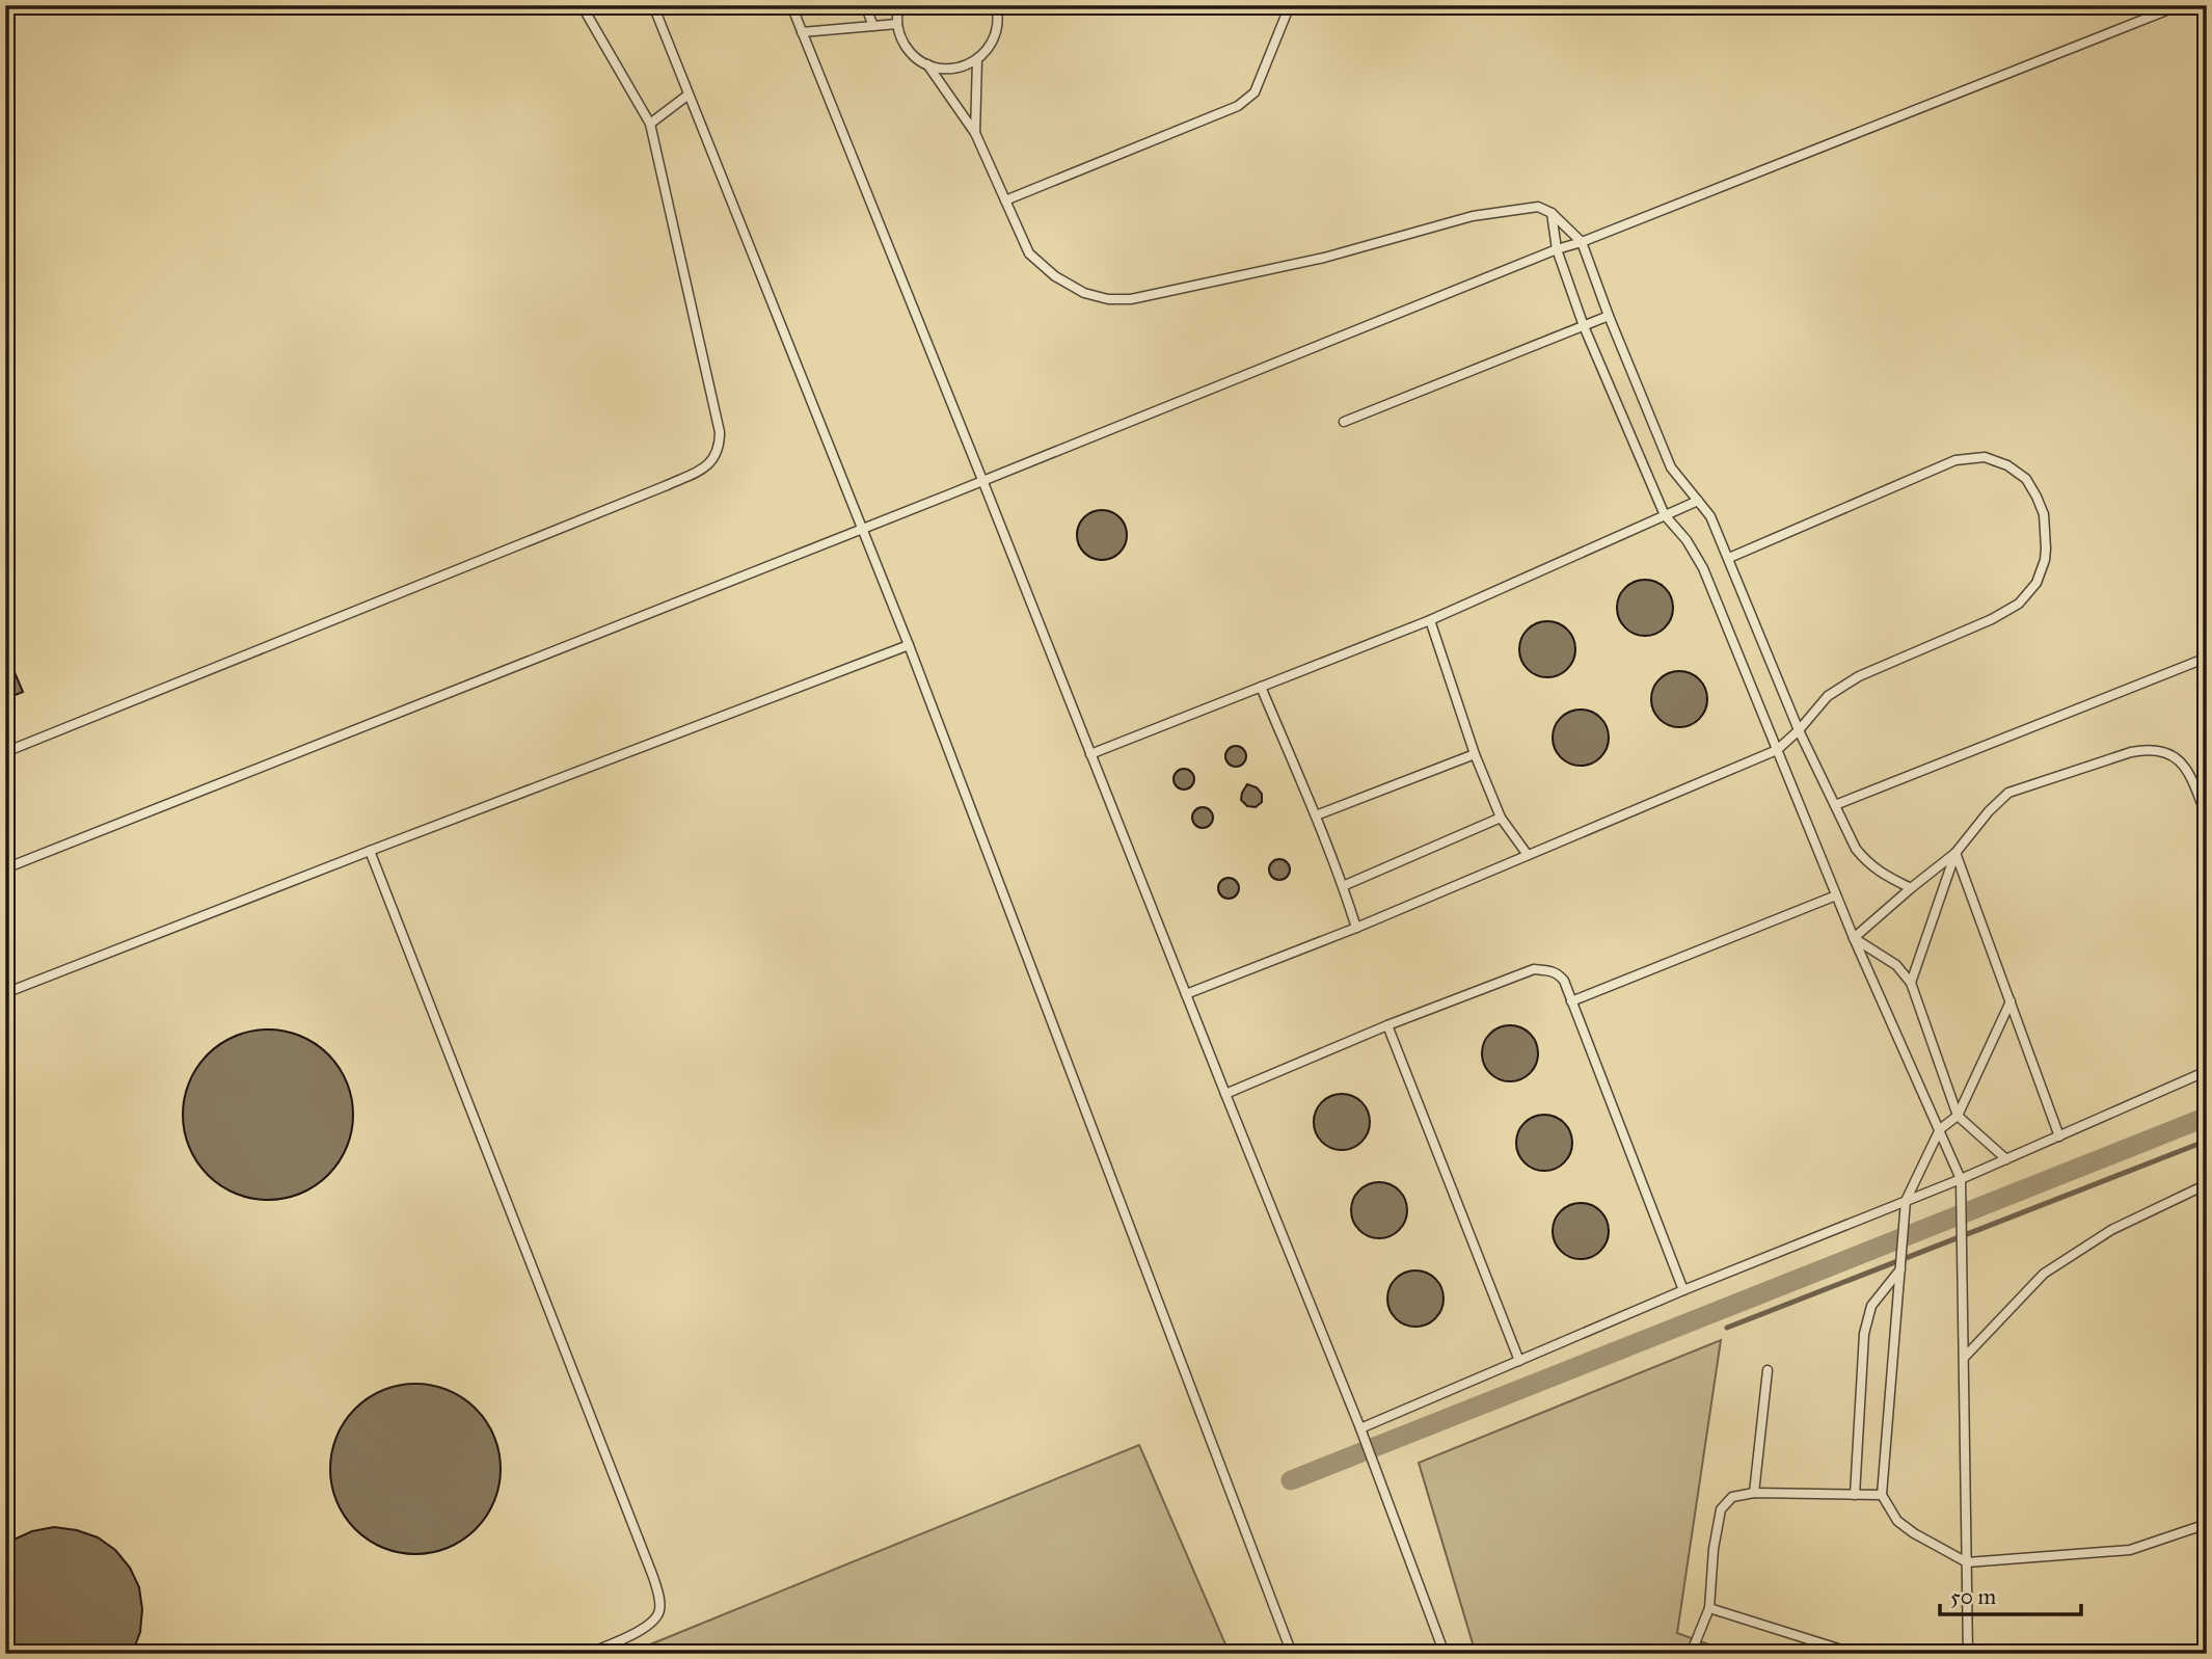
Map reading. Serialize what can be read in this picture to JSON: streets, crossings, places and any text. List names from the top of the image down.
{
  "scale_bar": "50 m"
}
